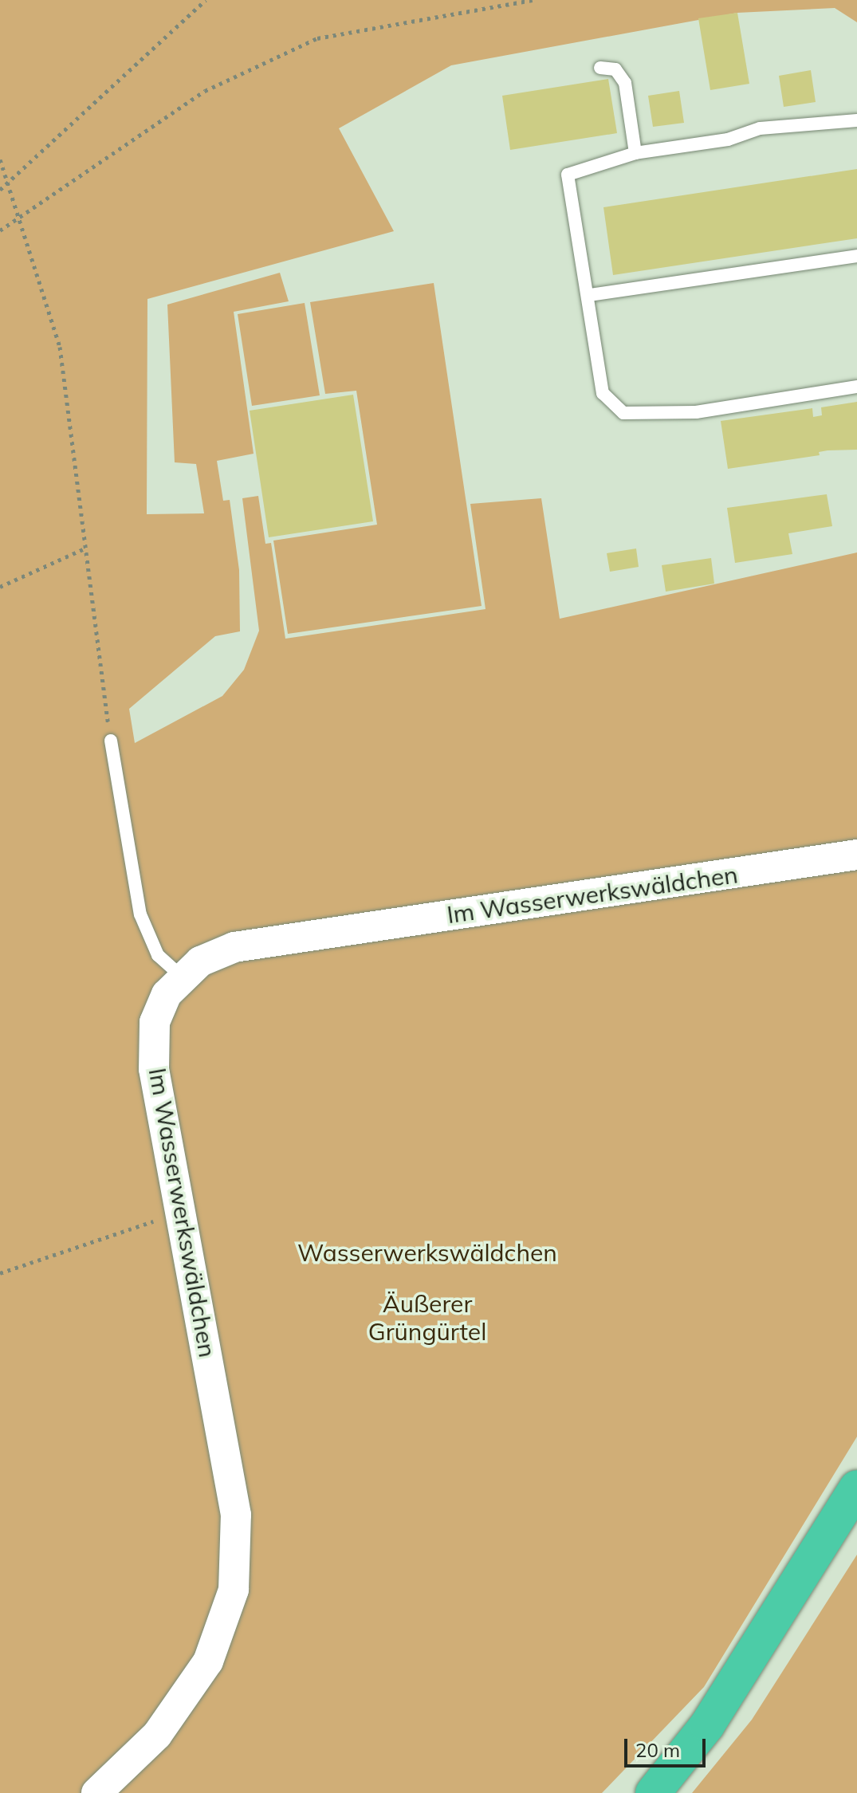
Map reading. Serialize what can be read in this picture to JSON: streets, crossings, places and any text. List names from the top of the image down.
{
  "streets": {
    "street": ["Im Wasserwerkswäldchen"]
  },
  "parks": ["Wasserwerkswäldchen", "Äußerer Grüngürtel"],
  "scale_bar": "20 m"
}
